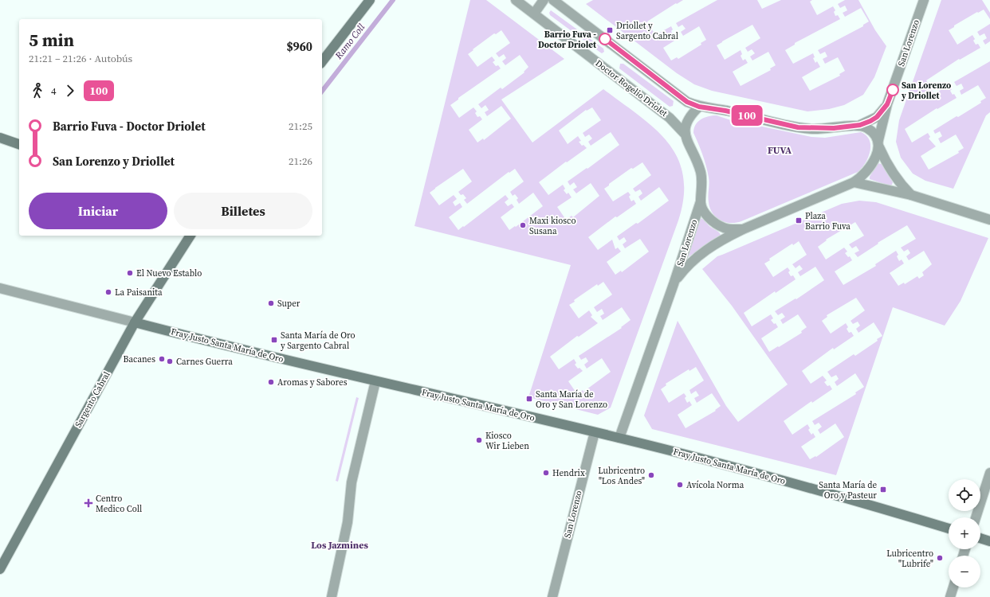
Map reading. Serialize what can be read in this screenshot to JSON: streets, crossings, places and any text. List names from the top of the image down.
{
  "streets": {
    "main road": ["Fray Justo Santa María de Oro", "Sargento Cabral"],
    "street": ["San Lorenzo", "Doctor Rogelio Driolet"]
  },
  "crossings": [
    ["San Lorenzo", "Doctor Rogelio Driolet"],
    ["San Lorenzo", "Fray Justo Santa María de Oro"],
    ["Fray Justo Santa María de Oro", "Sargento Cabral"]
  ],
  "districts": ["FUVA", "Los Jazmines"],
  "water": ["Ramo Coll"],
  "places": {
    "transit": [
      "Driollet y Sargento Cabral",
      "Plaza Barrio Fuva",
      "Santa María de Oro y Sargento Cabral",
      "Santa María de Oro y San Lorenzo",
      "Santa María de Oro y Pasteur"
    ],
    "other": [
      "Barrio Fuva - Doctor Driolet",
      "San Lorenzo y Driollet",
      "Maxi kiosco Susana",
      "El Nuevo Establo",
      "La Paisanita",
      "Super",
      "Bacanes",
      "Carnes Guerra",
      "Aromas y Sabores",
      "Kiosco Wir Lieben",
      "Hendrix",
      "Lubricentro \"Los Andes\"",
      "Avícola Norma",
      "Lubricentro \"Lubrife\""
    ],
    "health": ["Centro Medico Coll"]
  },
  "lines": ["bus line 100"],
  "page": {
    "on_map": "100",
    "heading": ["5 min", "21:21 – 21:26 · Autobús", "$960"],
    "legs": ["4", "100"],
    "list": [
      {
        "name": "Barrio Fuva - Doctor Driolet",
        "value": "21:25"
      },
      {
        "name": "San Lorenzo y Driollet",
        "value": "21:26"
      }
    ],
    "buttons": ["Iniciar", "Billetes"],
    "map_buttons": ["+", "−"]
  }
}
